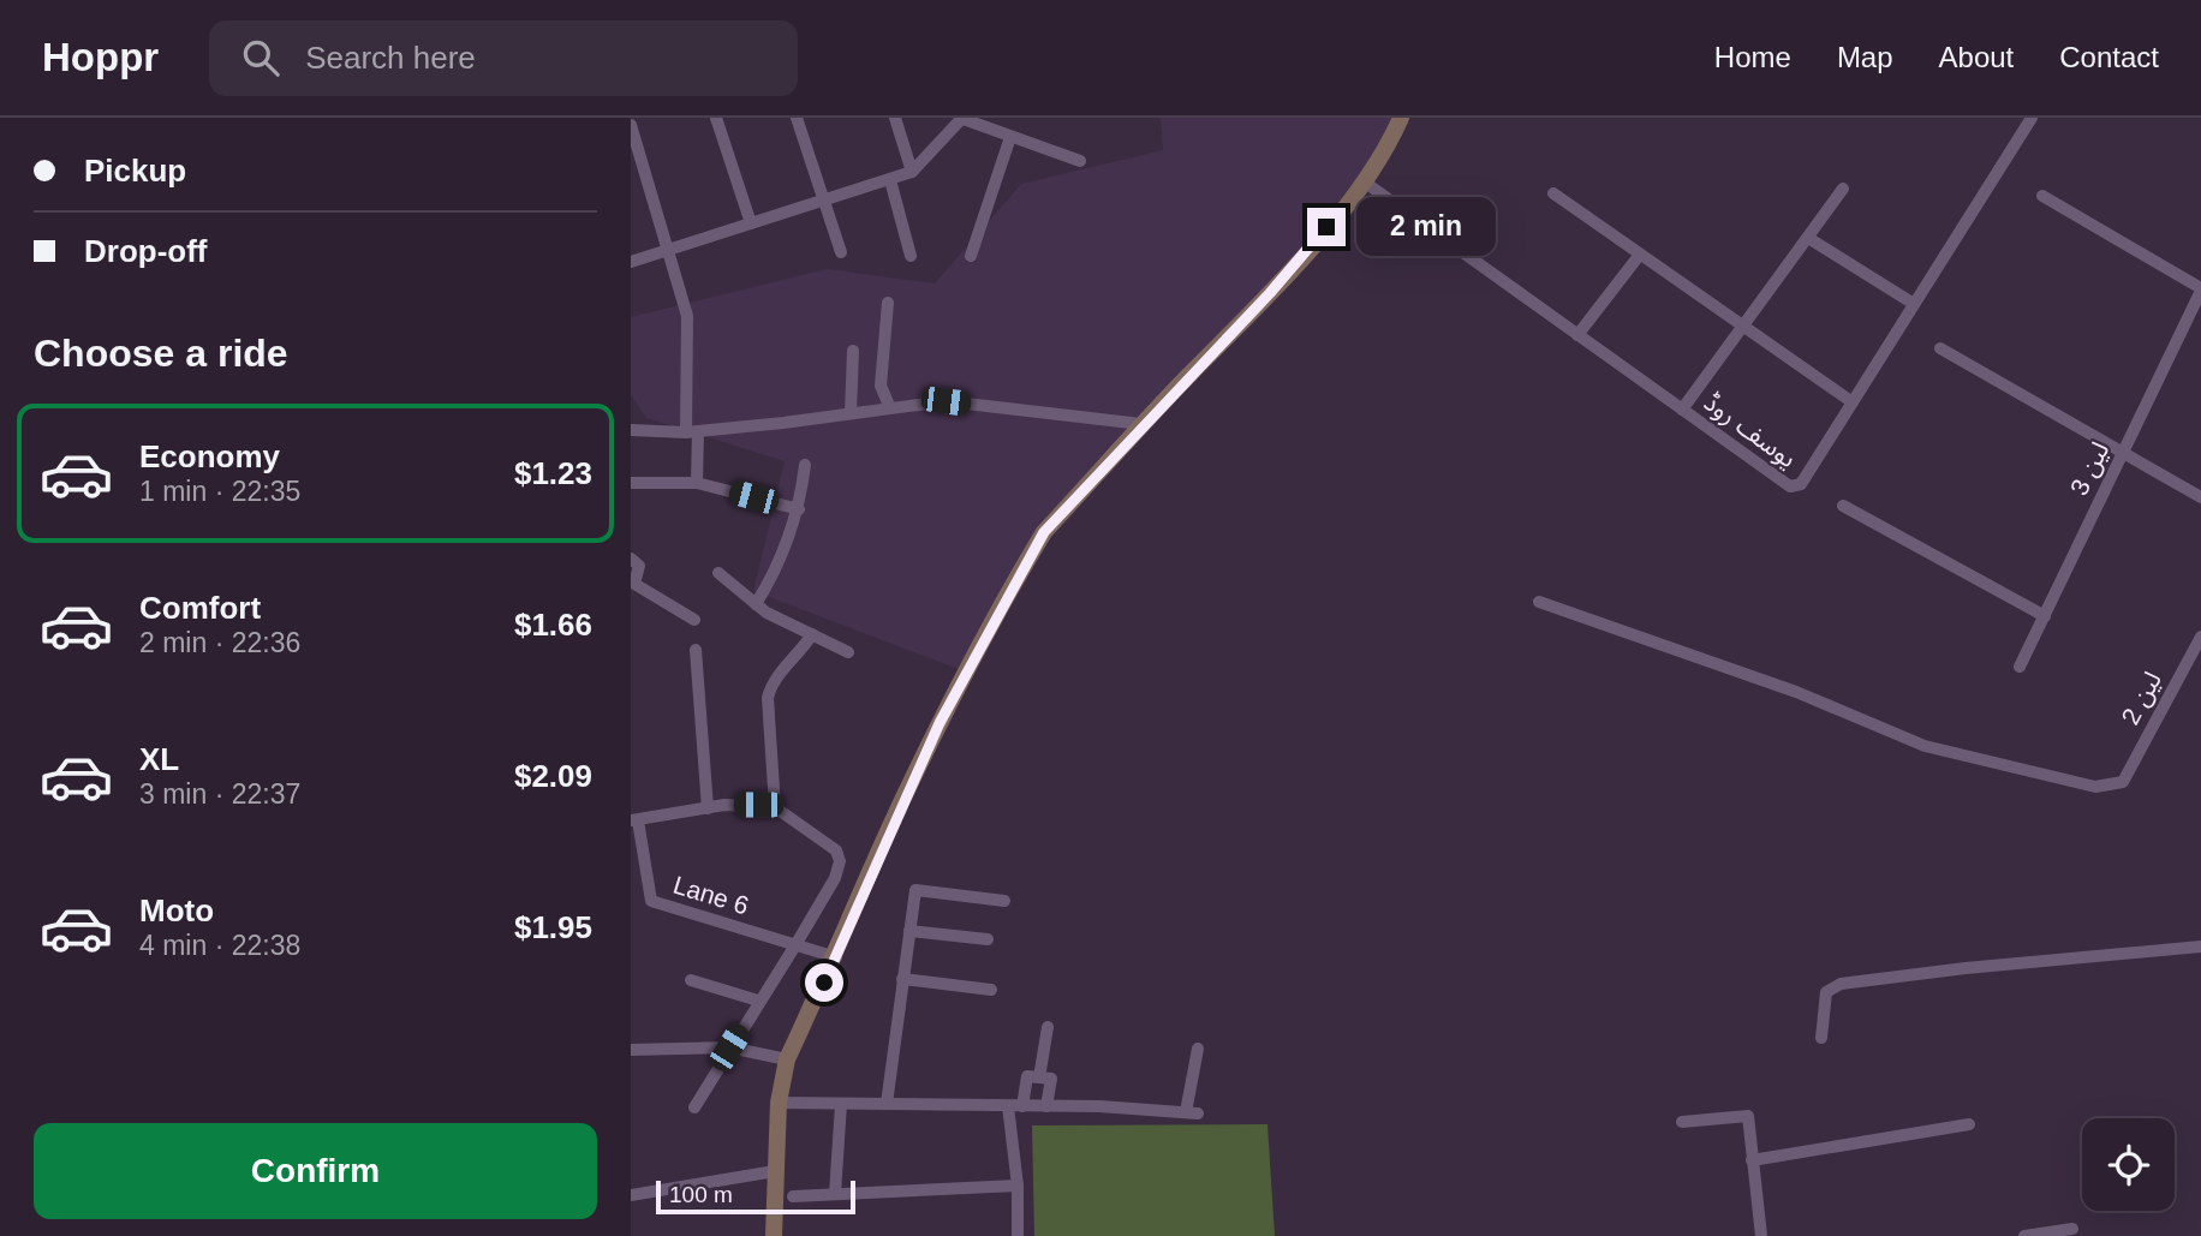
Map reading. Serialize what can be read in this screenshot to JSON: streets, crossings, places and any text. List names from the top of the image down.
{
  "streets": {
    "street": [
      "یوسف روڈ",
      "لین 3",
      "لین 2",
      "Lane 6"
    ]
  },
  "scale_bar": "100 m",
  "page": {
    "header": "Hoppr",
    "search": "Search here",
    "nav": [
      "Home",
      "Map",
      "About",
      "Contact"
    ],
    "banner": ["Pickup", "Drop-off"],
    "bubble": "2 min",
    "heading": "Choose a ride",
    "list": [
      {
        "name": "Economy",
        "note": "1 min · 22:35",
        "value": "$1.23"
      },
      {
        "name": "Comfort",
        "note": "2 min · 22:36",
        "value": "$1.66"
      },
      {
        "name": "XL",
        "note": "3 min · 22:37",
        "value": "$2.09"
      },
      {
        "name": "Moto",
        "note": "4 min · 22:38",
        "value": "$1.95"
      }
    ],
    "buttons": "Confirm",
    "scale": "100 m"
  }
}
